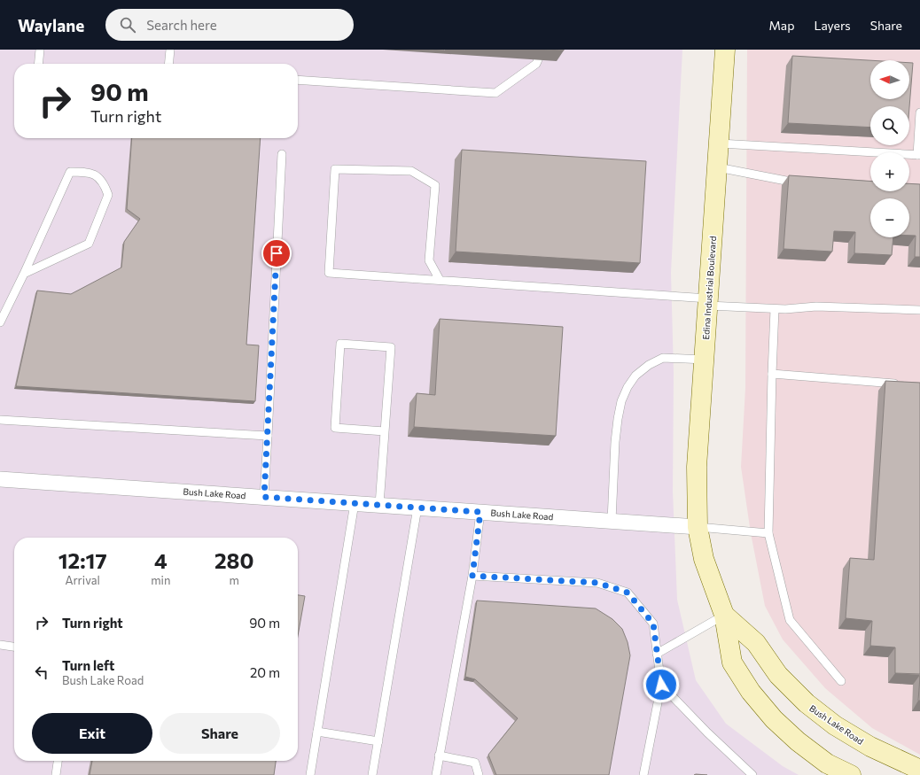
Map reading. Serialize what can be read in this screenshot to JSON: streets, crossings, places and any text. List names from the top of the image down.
{
  "streets": {
    "street": ["Edina Industrial Boulevard", "Bush Lake Road"]
  },
  "crossings": [
    ["Edina Industrial Boulevard", "Bush Lake Road"]
  ],
  "north": "left",
  "page": {
    "header": "Waylane",
    "search": "Search here",
    "nav": ["Map", "Layers", "Share"],
    "map_buttons": ["+", "−"],
    "turn": ["90 m", "Turn right"],
    "eta": [
      "12:17",
      "Arrival",
      "4",
      "min",
      "280",
      "m"
    ],
    "list": [
      {
        "name": "Turn right",
        "value": "90 m"
      },
      {
        "name": "Turn left",
        "note": "Bush Lake Road",
        "value": "20 m"
      }
    ],
    "buttons": ["Exit", "Share"]
  }
}
